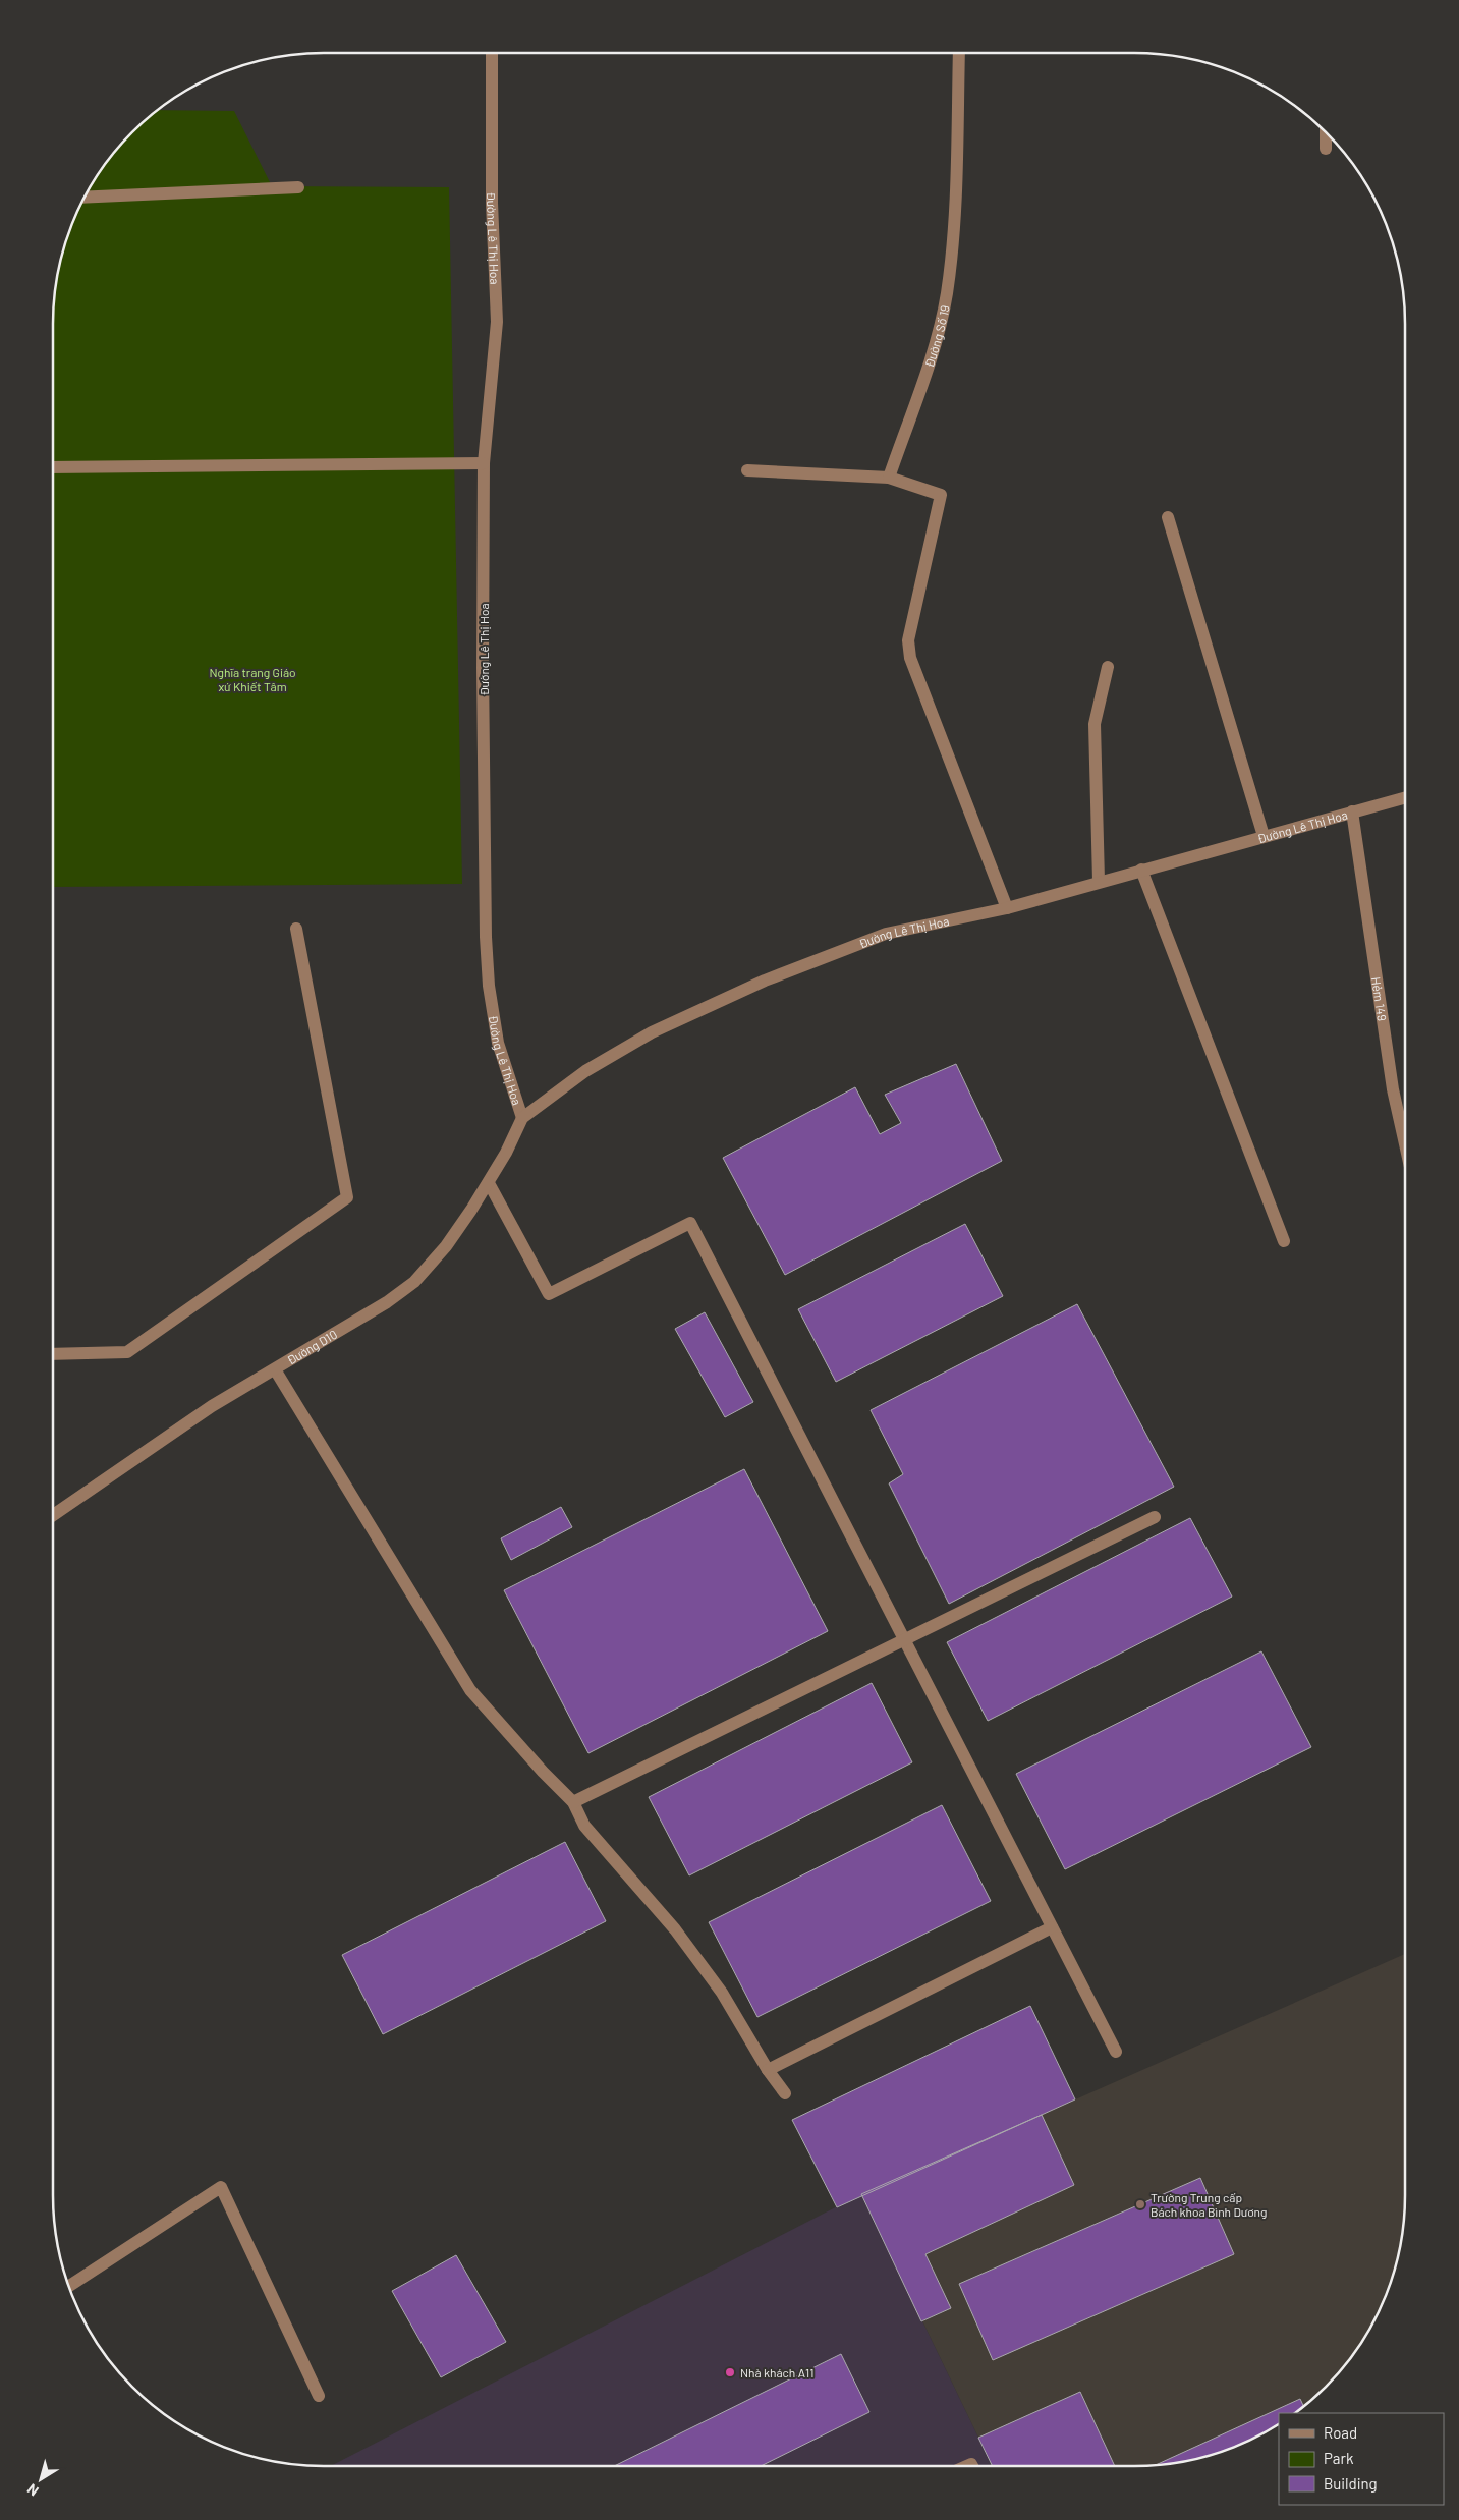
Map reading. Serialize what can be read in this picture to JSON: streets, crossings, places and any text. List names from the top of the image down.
{
  "streets": {
    "street": [
      "Đường Lê Thị Hoa",
      "Đường Số 19",
      "Hẻm 149",
      "Đường D10"
    ]
  },
  "crossings": [
    ["Đường Lê Thị Hoa", "Hẻm 149"],
    ["Đường Lê Thị Hoa", "Đường D10"]
  ],
  "parks": ["Nghĩa trang Giáo xứ Khiết Tâm"],
  "places": ["Trường Trung cấp Bách khoa Bình Dương", "Nhà khách A11"],
  "legend": ["Road", "Park", "Building"],
  "north": "bottom left"
}
